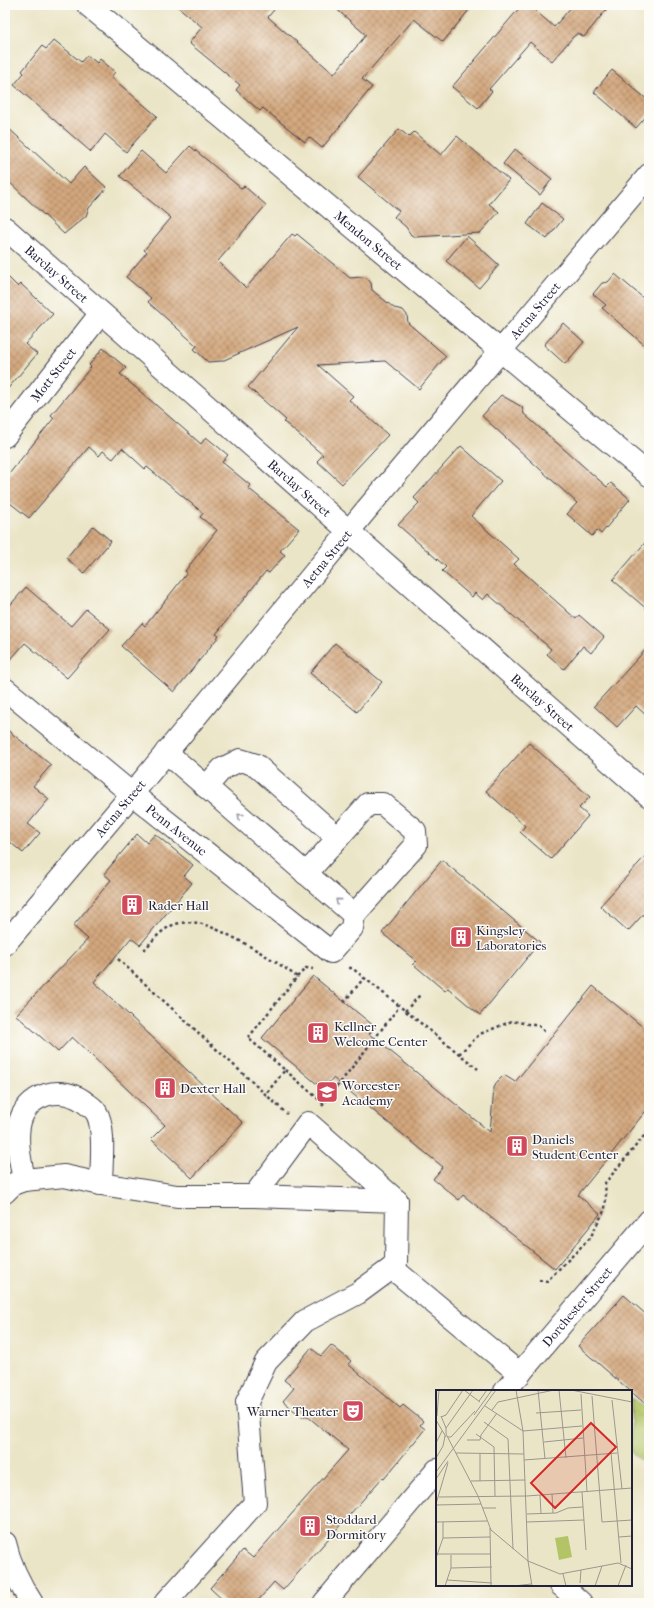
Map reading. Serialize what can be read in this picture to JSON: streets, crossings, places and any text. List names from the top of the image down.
{
  "streets": {
    "street": [
      "Mendon Street",
      "Barclay Street",
      "Aetna Street",
      "Mott Street",
      "Penn Avenue",
      "Dorchester Street"
    ]
  },
  "crossings": [
    ["Mendon Street", "Aetna Street"],
    ["Barclay Street", "Aetna Street"],
    ["Barclay Street", "Mott Street"],
    ["Aetna Street", "Penn Avenue"]
  ],
  "places": {
    "building": [
      "Rader Hall",
      "Kingsley Laboratories",
      "Kellner Welcome Center",
      "Dexter Hall",
      "Daniels Student Center",
      "Stoddard Dormitory"
    ],
    "school or university": ["Worcester Academy"],
    "theatre": ["Warner Theater"]
  }
}
